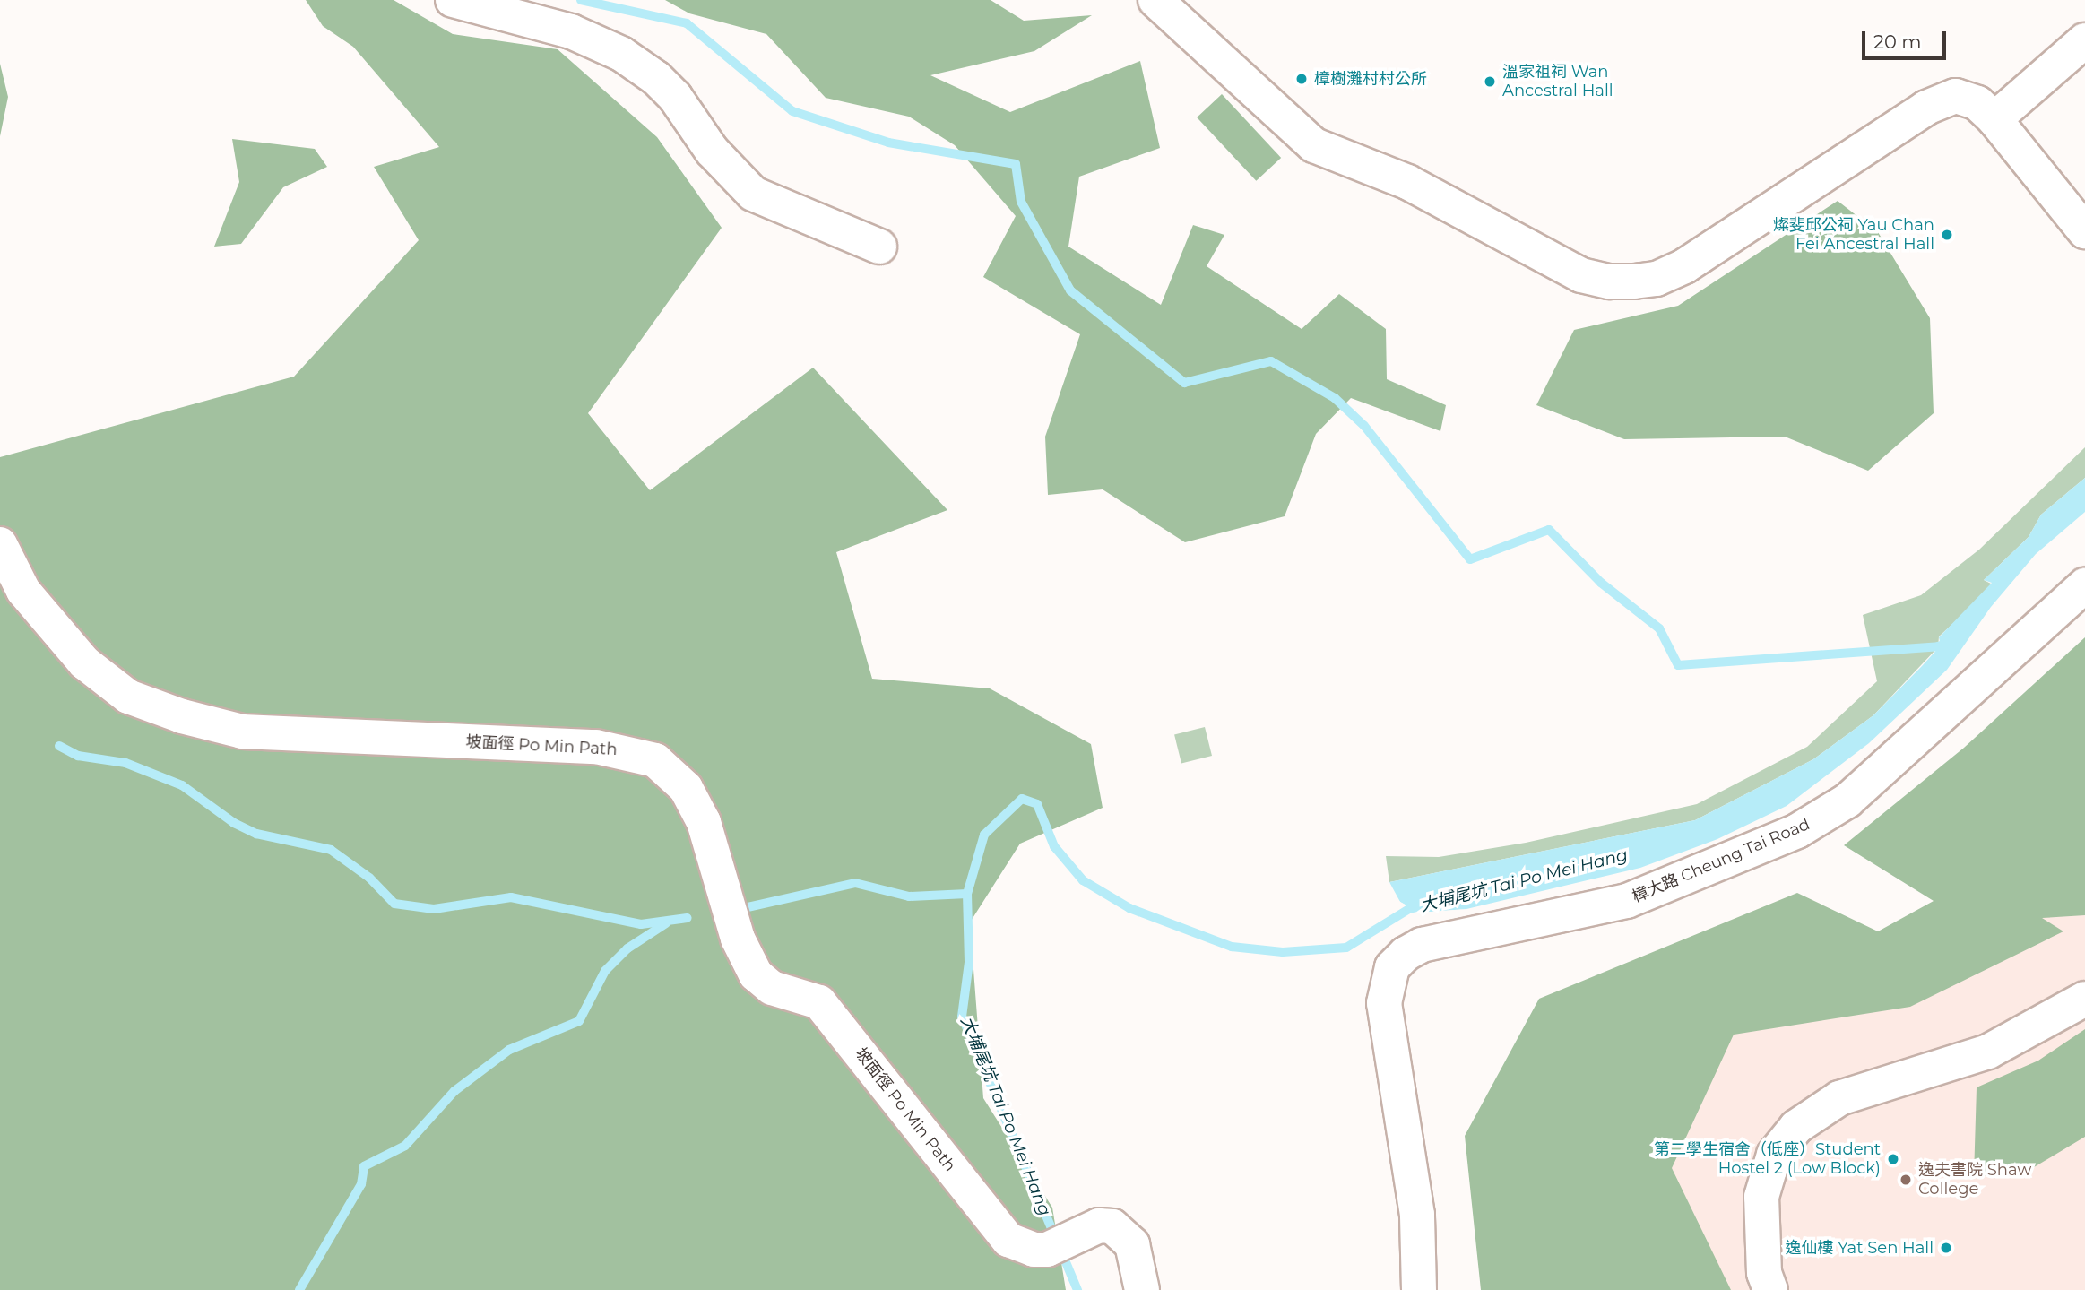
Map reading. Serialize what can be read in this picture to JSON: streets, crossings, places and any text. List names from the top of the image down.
{
  "streets": {
    "street": ["坡面徑 Po Min Path", "樟大路 Cheung Tai Road"]
  },
  "water": ["大埔尾坑 Tai Po Mei Hang"],
  "places": [
    "樟樹灘村村公所",
    "溫家祖祠 Wan Ancestral Hall",
    "燦斐邱公祠 Yau Chan Fei Ancestral Hall",
    "第二學生宿舍（低座）Student Hostel 2 (Low Block)",
    "逸夫書院 Shaw College",
    "逸仙樓 Yat Sen Hall"
  ],
  "scale_bar": "20 m"
}
